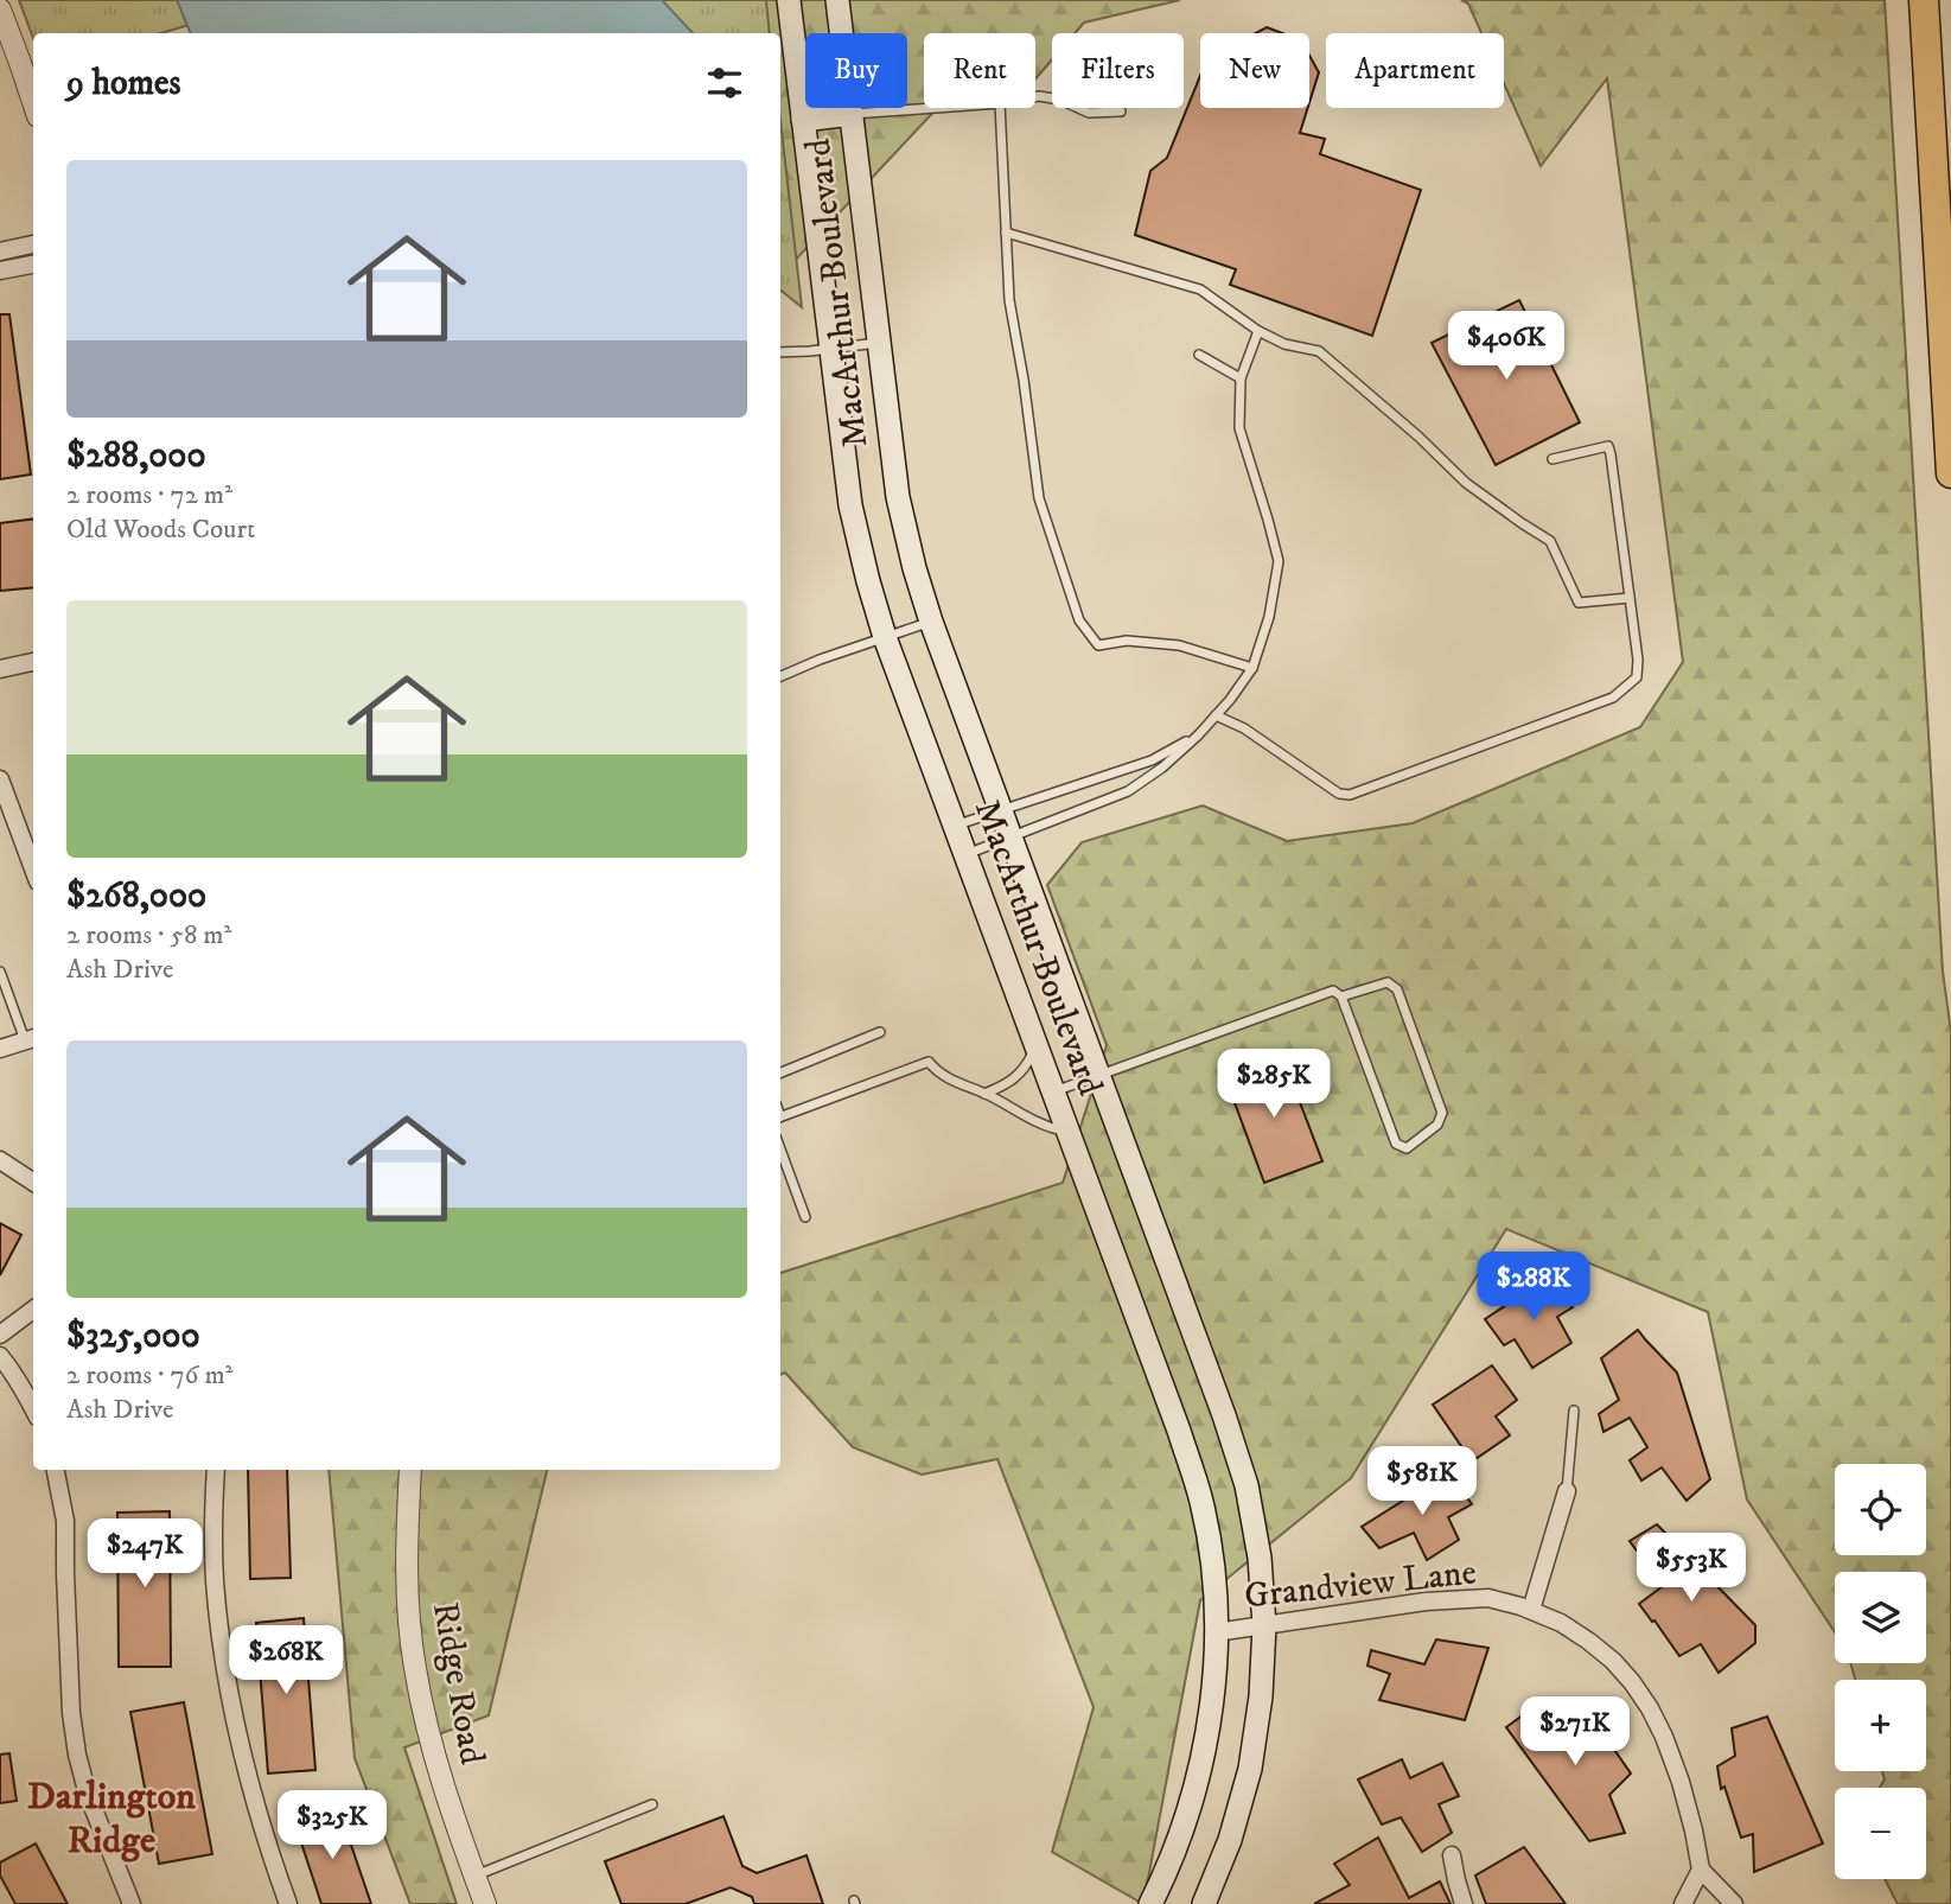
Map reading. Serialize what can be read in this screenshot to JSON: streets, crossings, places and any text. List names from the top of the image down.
{
  "streets": {
    "main road": ["MacArthur Boulevard"],
    "street": ["Grandview Lane", "Ridge Road"]
  },
  "crossings": [
    ["MacArthur Boulevard", "Grandview Lane"]
  ],
  "districts": ["Darlington Ridge"],
  "page": {
    "chip": [
      "Buy",
      "Rent",
      "Filters",
      "New",
      "Apartment"
    ],
    "heading": "9 homes",
    "list": [
      {
        "name": "$288,000",
        "note": "2 rooms · 72 m² · Old Woods Court"
      },
      {
        "name": "$268,000",
        "note": "2 rooms · 58 m² · Ash Drive"
      },
      {
        "name": "$325,000",
        "note": "2 rooms · 76 m² · Ash Drive"
      }
    ],
    "price": [
      "$406K",
      "$285K",
      "$288K",
      "$581K",
      "$247K",
      "$553K",
      "$268K",
      "$271K",
      "$325K"
    ],
    "map_buttons": ["+", "−"]
  }
}
